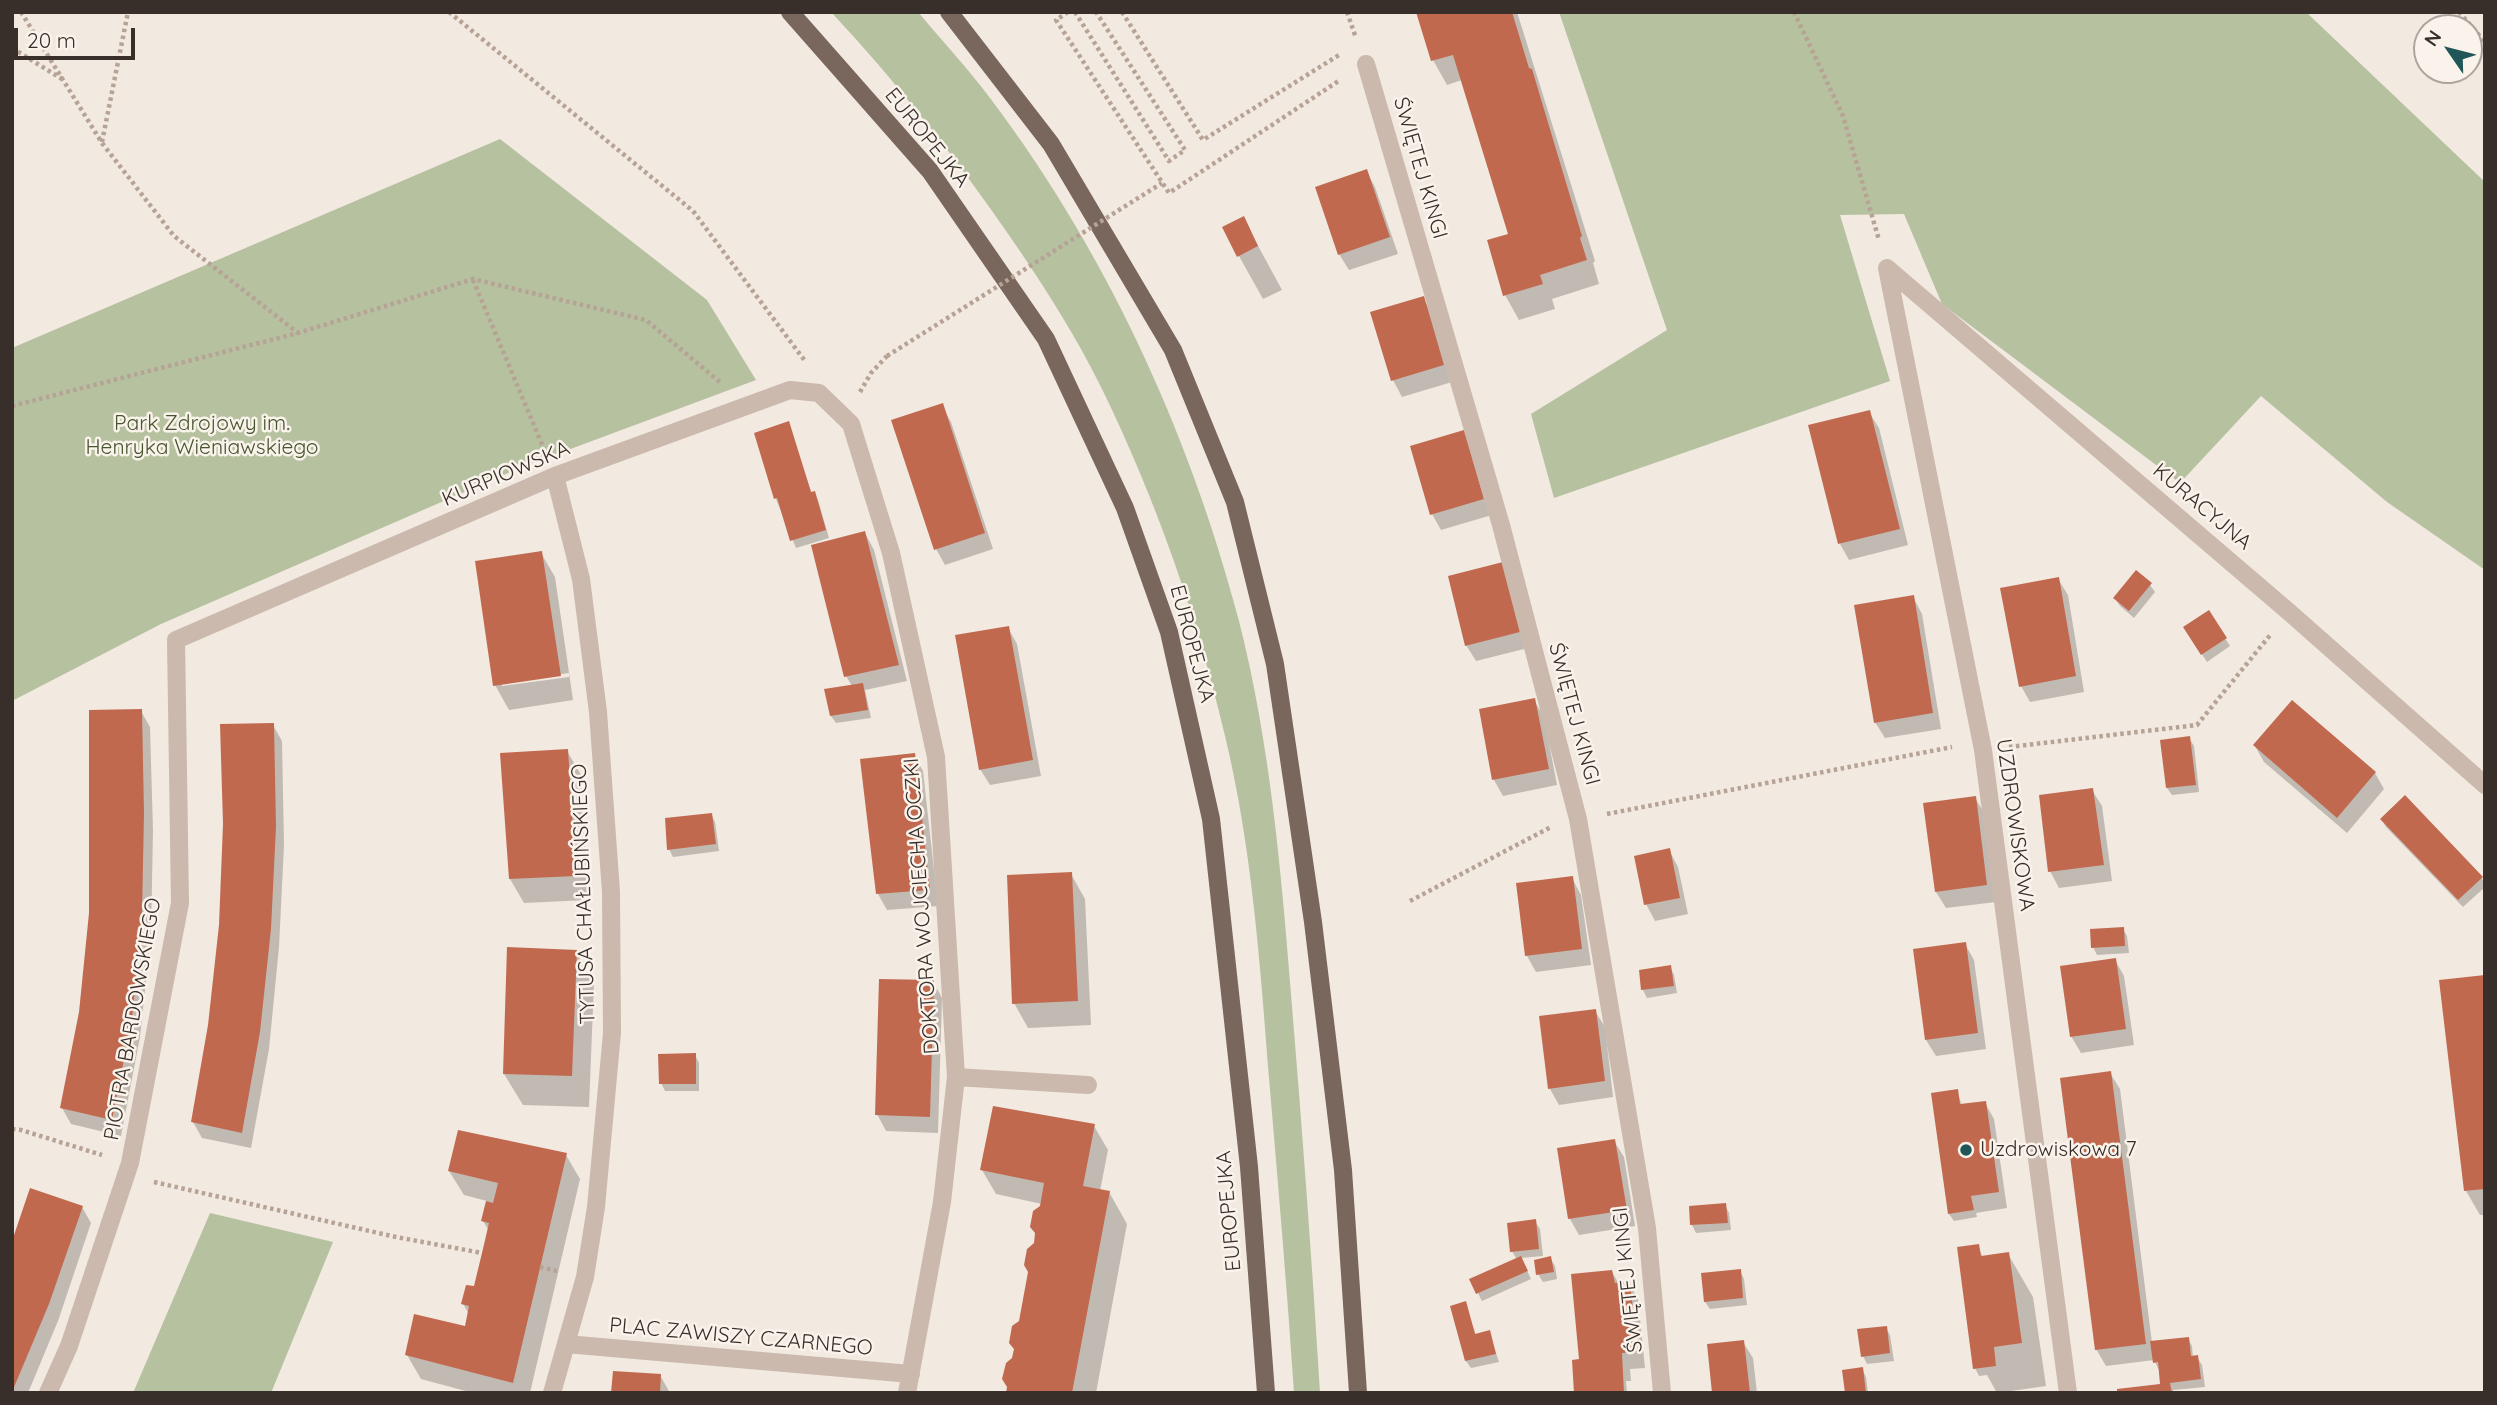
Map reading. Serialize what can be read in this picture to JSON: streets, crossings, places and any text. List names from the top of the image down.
{
  "streets": {
    "main road": ["EUROPEJKA"],
    "street": [
      "ŚWIĘTEJ KINGI",
      "KURPIOWSKA",
      "KURACYJNA",
      "UZDROWISKOWA",
      "TYTUSA CHAŁUBIŃSKIEGO",
      "DOKTORA WOJCIECHA OCZKI",
      "PIOTRA BARDOWSKIEGO",
      "PLAC ZAWISZY CZARNEGO"
    ]
  },
  "crossings": [
    ["KURPIOWSKA", "TYTUSA CHAŁUBIŃSKIEGO"],
    ["KURPIOWSKA", "DOKTORA WOJCIECHA OCZKI"],
    ["KURPIOWSKA", "PIOTRA BARDOWSKIEGO"],
    ["KURACYJNA", "UZDROWISKOWA"],
    ["TYTUSA CHAŁUBIŃSKIEGO", "PLAC ZAWISZY CZARNEGO"],
    ["DOKTORA WOJCIECHA OCZKI", "PLAC ZAWISZY CZARNEGO"]
  ],
  "parks": ["Park Zdrojowy im. Henryka Wieniawskiego"],
  "places": ["Uzdrowiskowa 7"],
  "scale_bar": "20 m",
  "north": "top left"
}
